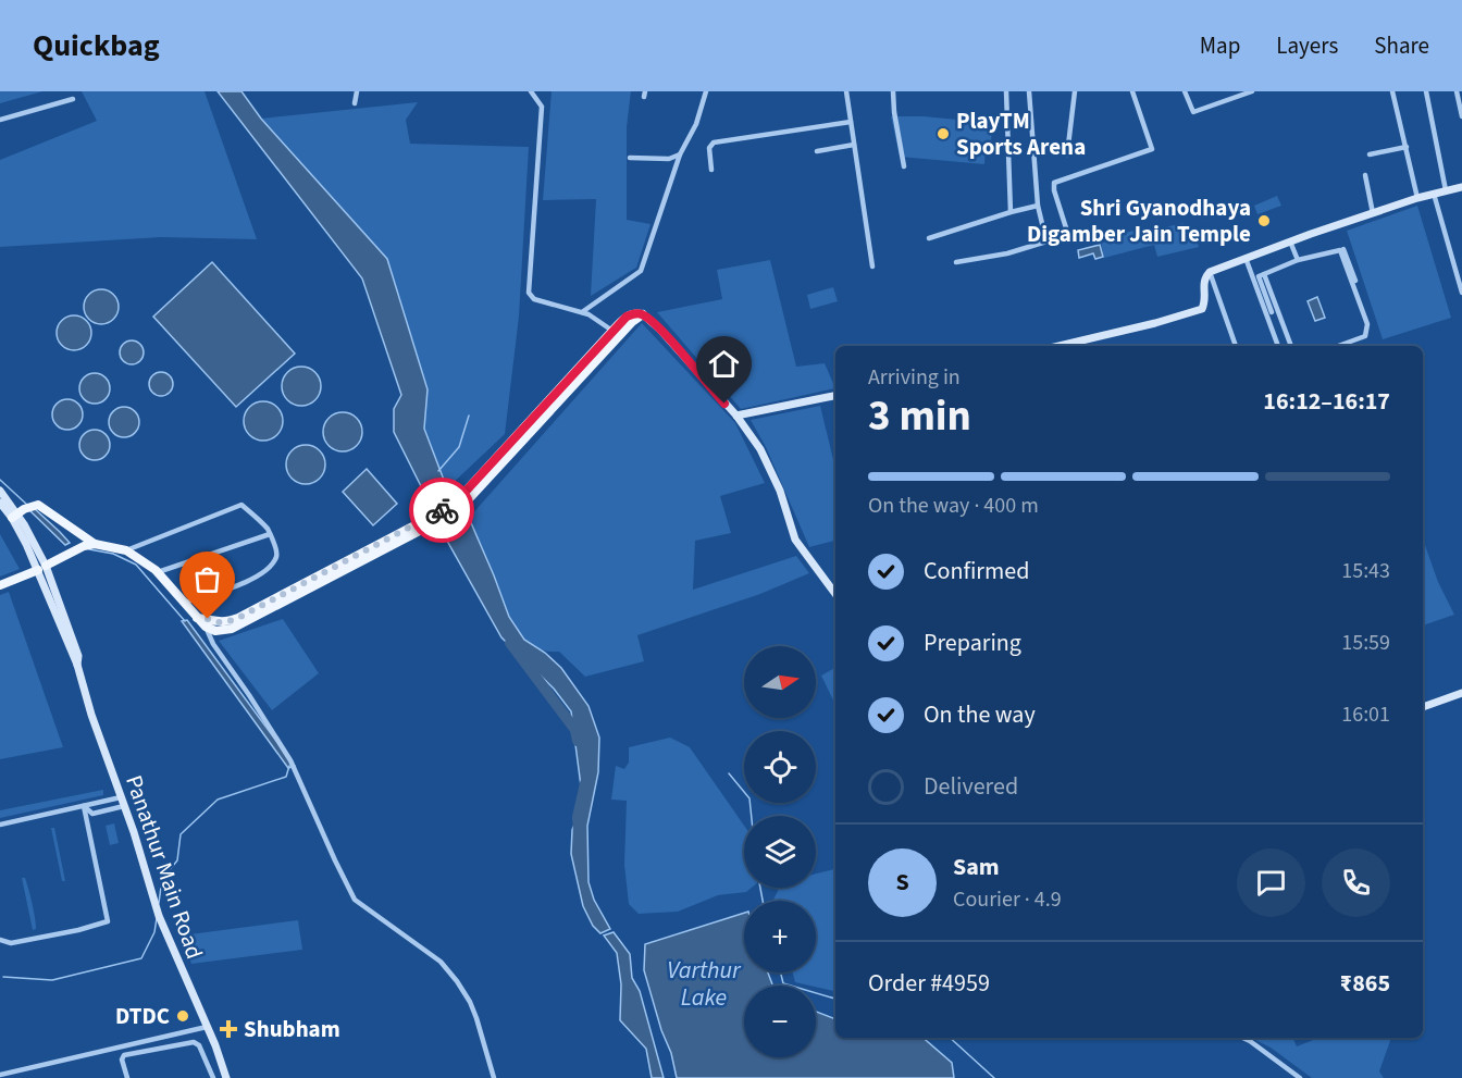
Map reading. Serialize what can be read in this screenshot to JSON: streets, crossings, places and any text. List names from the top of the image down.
{
  "streets": {
    "street": ["Panathur Main Road"]
  },
  "water": ["Varthur Lake"],
  "places": {
    "other": ["PlayTM Sports Arena", "Shri Gyanodhaya Digamber Jain Temple", "DTDC"],
    "health": ["Shubham"]
  },
  "north": "right",
  "page": {
    "header": "Quickbag",
    "nav": ["Map", "Layers", "Share"],
    "heading": ["3 min", "Arriving in", "16:12–16:17"],
    "panel": [
      "Sam",
      "Courier · 4.9",
      "Order #4959",
      "₹865"
    ],
    "bar": "On the way · 400 m",
    "list": [
      ["Confirmed", "15:43"],
      ["Preparing", "15:59"],
      ["On the way", "16:01"],
      "Delivered"
    ],
    "map_buttons": ["+", "−"],
    "round": "S"
  }
}
